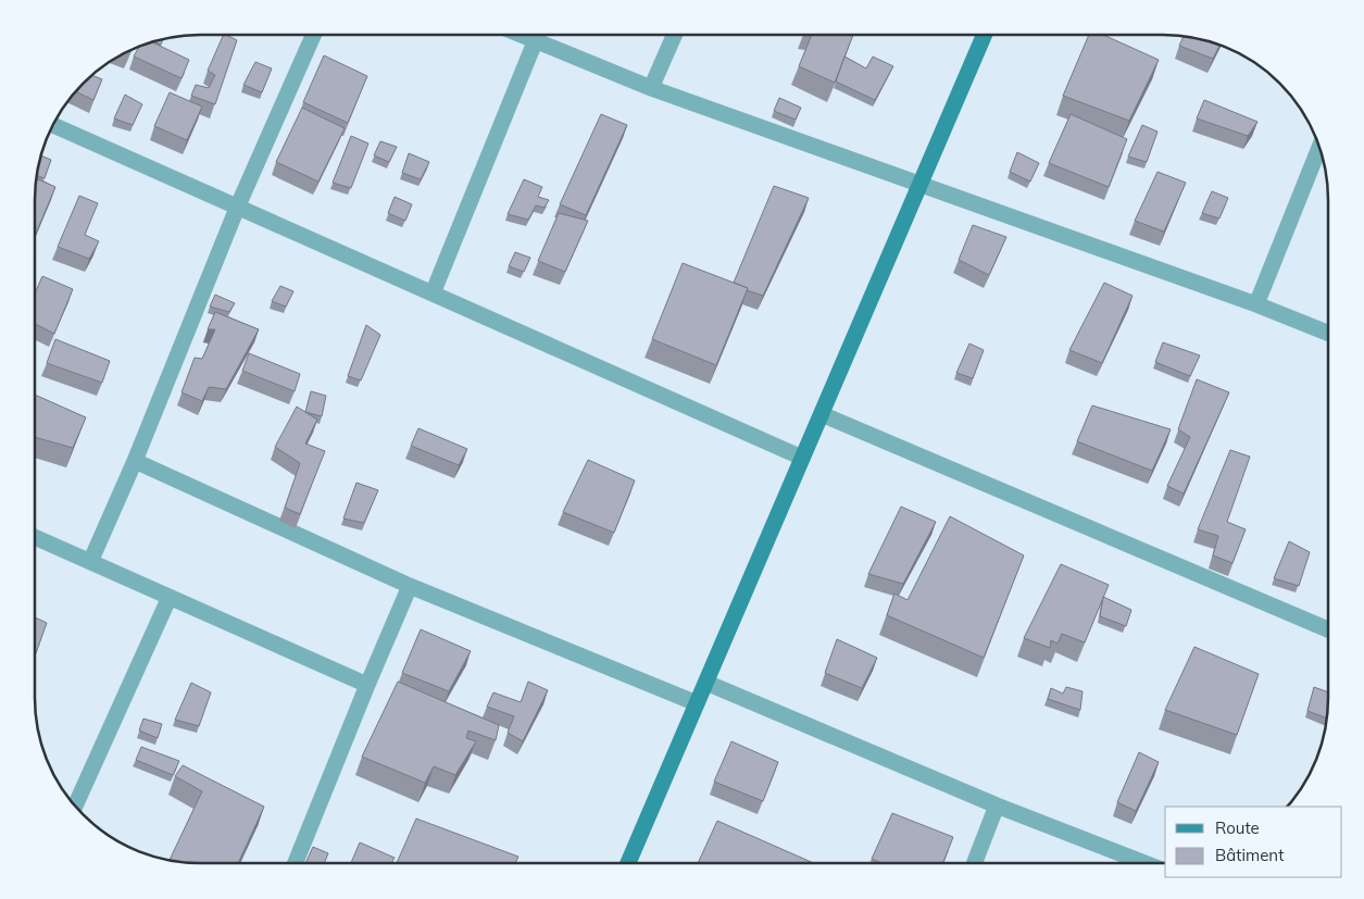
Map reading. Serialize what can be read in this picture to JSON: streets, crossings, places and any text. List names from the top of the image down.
{
  "legend": ["Route", "Bâtiment"]
}
